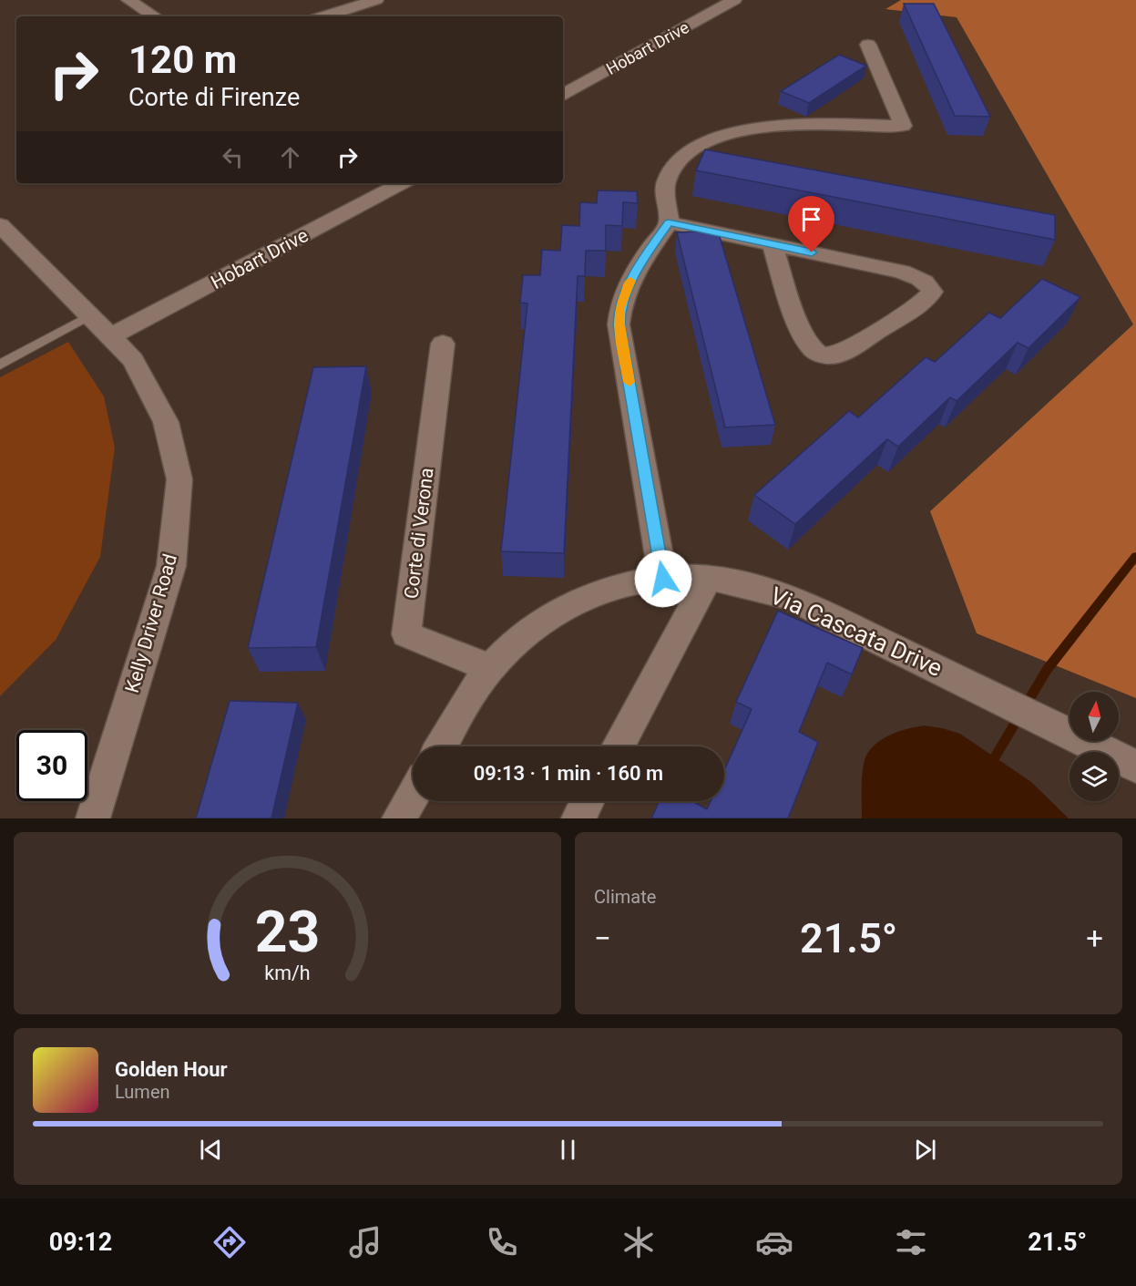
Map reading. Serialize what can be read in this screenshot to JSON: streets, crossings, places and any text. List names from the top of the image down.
{
  "streets": {
    "street": [
      "Hobart Drive",
      "Corte di Verona",
      "Kelly Driver Road",
      "Via Cascata Drive"
    ]
  },
  "crossings": [
    ["Hobart Drive", "Kelly Driver Road"],
    ["Corte di Verona", "Via Cascata Drive"]
  ],
  "north": "top",
  "page": {
    "turn": ["120 m", "Corte di Firenze"],
    "limit": "30",
    "trip": "09:13 · 1 min · 160 m",
    "tile": "Climate",
    "heat": ["−", "21.5°", "+"],
    "song": ["Golden Hour", "Lumen"],
    "tabs": ["09:12", "21.5°"],
    "gauge": ["23", "km/h"]
  }
}
